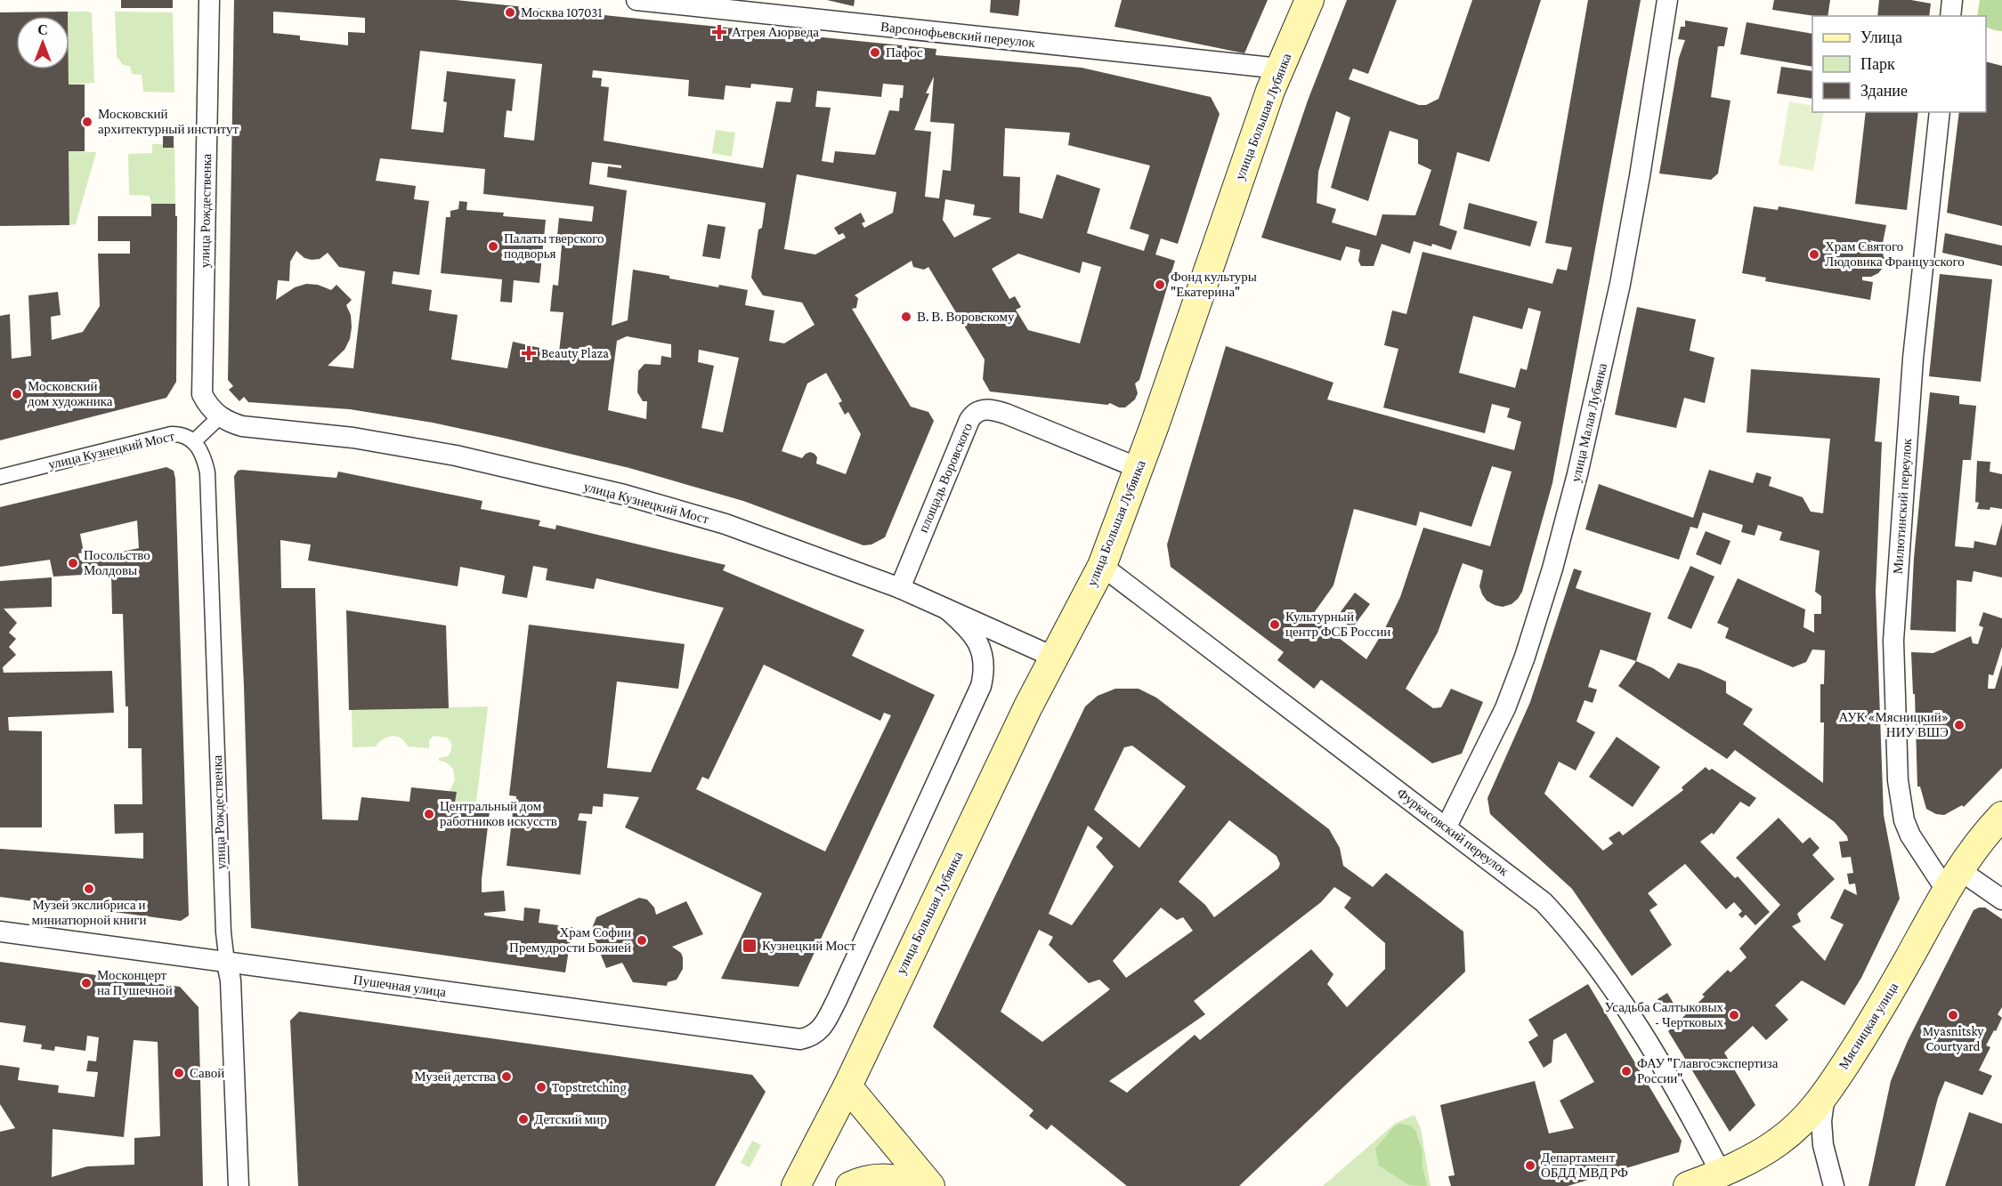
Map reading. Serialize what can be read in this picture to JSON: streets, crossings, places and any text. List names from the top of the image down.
{
  "streets": {
    "main road": ["улица Большая Лубянка", "Мясницкая улица"],
    "street": [
      "Варсонофьевский переулок",
      "улица Рождественка",
      "улица Малая Лубянка",
      "улица Кузнецкий Мост",
      "площадь Воровского",
      "Милютинский переулок",
      "Фуркасовский переулок",
      "Пушечная улица"
    ]
  },
  "crossings": [
    ["Варсонофьевский переулок", "улица Большая Лубянка"],
    ["улица Большая Лубянка", "улица Кузнецкий Мост"],
    ["улица Большая Лубянка", "площадь Воровского"],
    ["улица Большая Лубянка", "Фуркасовский переулок"],
    ["улица Рождественка", "улица Кузнецкий Мост"],
    ["улица Рождественка", "Пушечная улица"],
    ["улица Малая Лубянка", "Фуркасовский переулок"],
    ["улица Кузнецкий Мост", "площадь Воровского"],
    ["улица Кузнецкий Мост", "Пушечная улица"],
    ["Милютинский переулок", "Мясницкая улица"],
    ["Фуркасовский переулок", "Мясницкая улица"]
  ],
  "places": {
    "other": [
      "Москва 107031",
      "Пафос",
      "Московский архитектурный институт",
      "Палаты тверского подворья",
      "Храм Святого Людовика Французского",
      "Фонд культуры \"Екатерина\"",
      "В. В. Воровскому",
      "Московский дом художника",
      "Посольство Молдовы",
      "Культурный центр ФСБ России",
      "АУК «Мясницкий» НИУ ВШЭ",
      "Центральный дом работников искусств",
      "Музей экслибриса и миниатюрной книги",
      "Храм Софии Премудрости Божией",
      "Москонцерт на Пушечной",
      "Усадьба Салтыковых - Чертковых",
      "Myasnitsky Courtyard",
      "ФАУ \"Главгосэкспертиза России\"",
      "Савой",
      "Музей детства",
      "Topstretching",
      "Детский мир",
      "Департамент ОБДД МВД РФ"
    ],
    "health": ["Атрея Аюрведа", "Beauty Plaza"],
    "transit": ["Кузнецкий Мост"]
  },
  "legend": ["Улица", "Парк", "Здание"],
  "north": "top"
}
